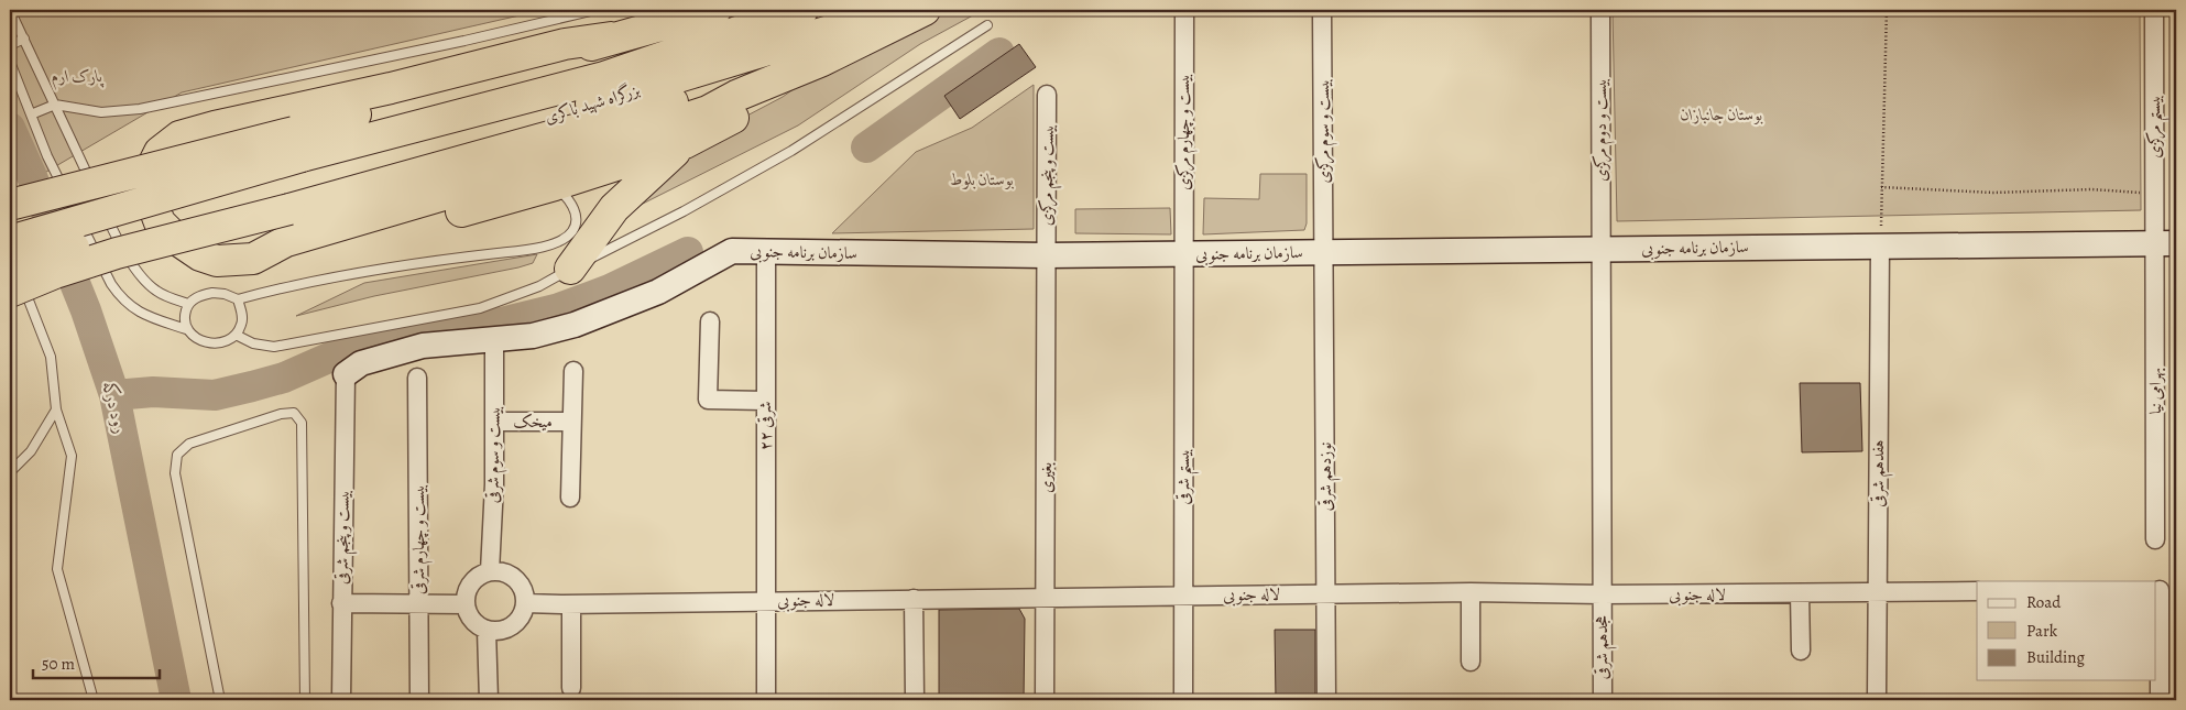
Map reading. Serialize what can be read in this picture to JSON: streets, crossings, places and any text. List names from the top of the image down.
{
  "streets": {
    "highway": ["بزرگراه شهید باکری"],
    "street": [
      "بیستم مرکزی",
      "بیست و دوم مرکزی",
      "بیست و سوم مرکزی",
      "بیست و چهارم مرکزی",
      "بیست و پنجم مرکزی",
      "سازمان برنامه جنوبی",
      "بهرامی نیا",
      "میخک",
      "۲۲ شرقی",
      "بیست و سوم شرقی",
      "هفدهم شرقی",
      "بیستم شرقی",
      "نوزدهم شرقی",
      "بغیری",
      "بیست و پنجم شرقی",
      "بیست و چهارم شرقی",
      "لاله جنوبی",
      "هجدهم شرقی"
    ]
  },
  "crossings": [
    ["بیستم مرکزی", "سازمان برنامه جنوبی"],
    ["بیستم مرکزی", "بهرامی نیا"],
    ["بیست و دوم مرکزی", "سازمان برنامه جنوبی"],
    ["بیست و دوم مرکزی", "لاله جنوبی"],
    ["بیست و دوم مرکزی", "هجدهم شرقی"],
    ["بیست و سوم مرکزی", "سازمان برنامه جنوبی"],
    ["بیست و سوم مرکزی", "نوزدهم شرقی"],
    ["بیست و چهارم مرکزی", "سازمان برنامه جنوبی"],
    ["بیست و چهارم مرکزی", "بیستم شرقی"],
    ["بیست و پنجم مرکزی", "سازمان برنامه جنوبی"],
    ["بیست و پنجم مرکزی", "بغیری"],
    ["سازمان برنامه جنوبی", "بهرامی نیا"],
    ["سازمان برنامه جنوبی", "۲۲ شرقی"],
    ["سازمان برنامه جنوبی", "بیست و سوم شرقی"],
    ["سازمان برنامه جنوبی", "هفدهم شرقی"],
    ["سازمان برنامه جنوبی", "بیستم شرقی"],
    ["سازمان برنامه جنوبی", "نوزدهم شرقی"],
    ["سازمان برنامه جنوبی", "بغیری"],
    ["سازمان برنامه جنوبی", "بیست و پنجم شرقی"],
    ["میخک", "بیست و سوم شرقی"],
    ["۲۲ شرقی", "لاله جنوبی"],
    ["بیست و سوم شرقی", "لاله جنوبی"],
    ["هفدهم شرقی", "لاله جنوبی"],
    ["بیستم شرقی", "لاله جنوبی"],
    ["نوزدهم شرقی", "لاله جنوبی"],
    ["بغیری", "لاله جنوبی"],
    ["لاله جنوبی", "هجدهم شرقی"]
  ],
  "water": ["رود درکه"],
  "parks": ["پارک ارم", "بوستان جانبازان", "بوستان بلوط"],
  "legend": ["Road", "Park", "Building"],
  "scale_bar": "50 m"
}
